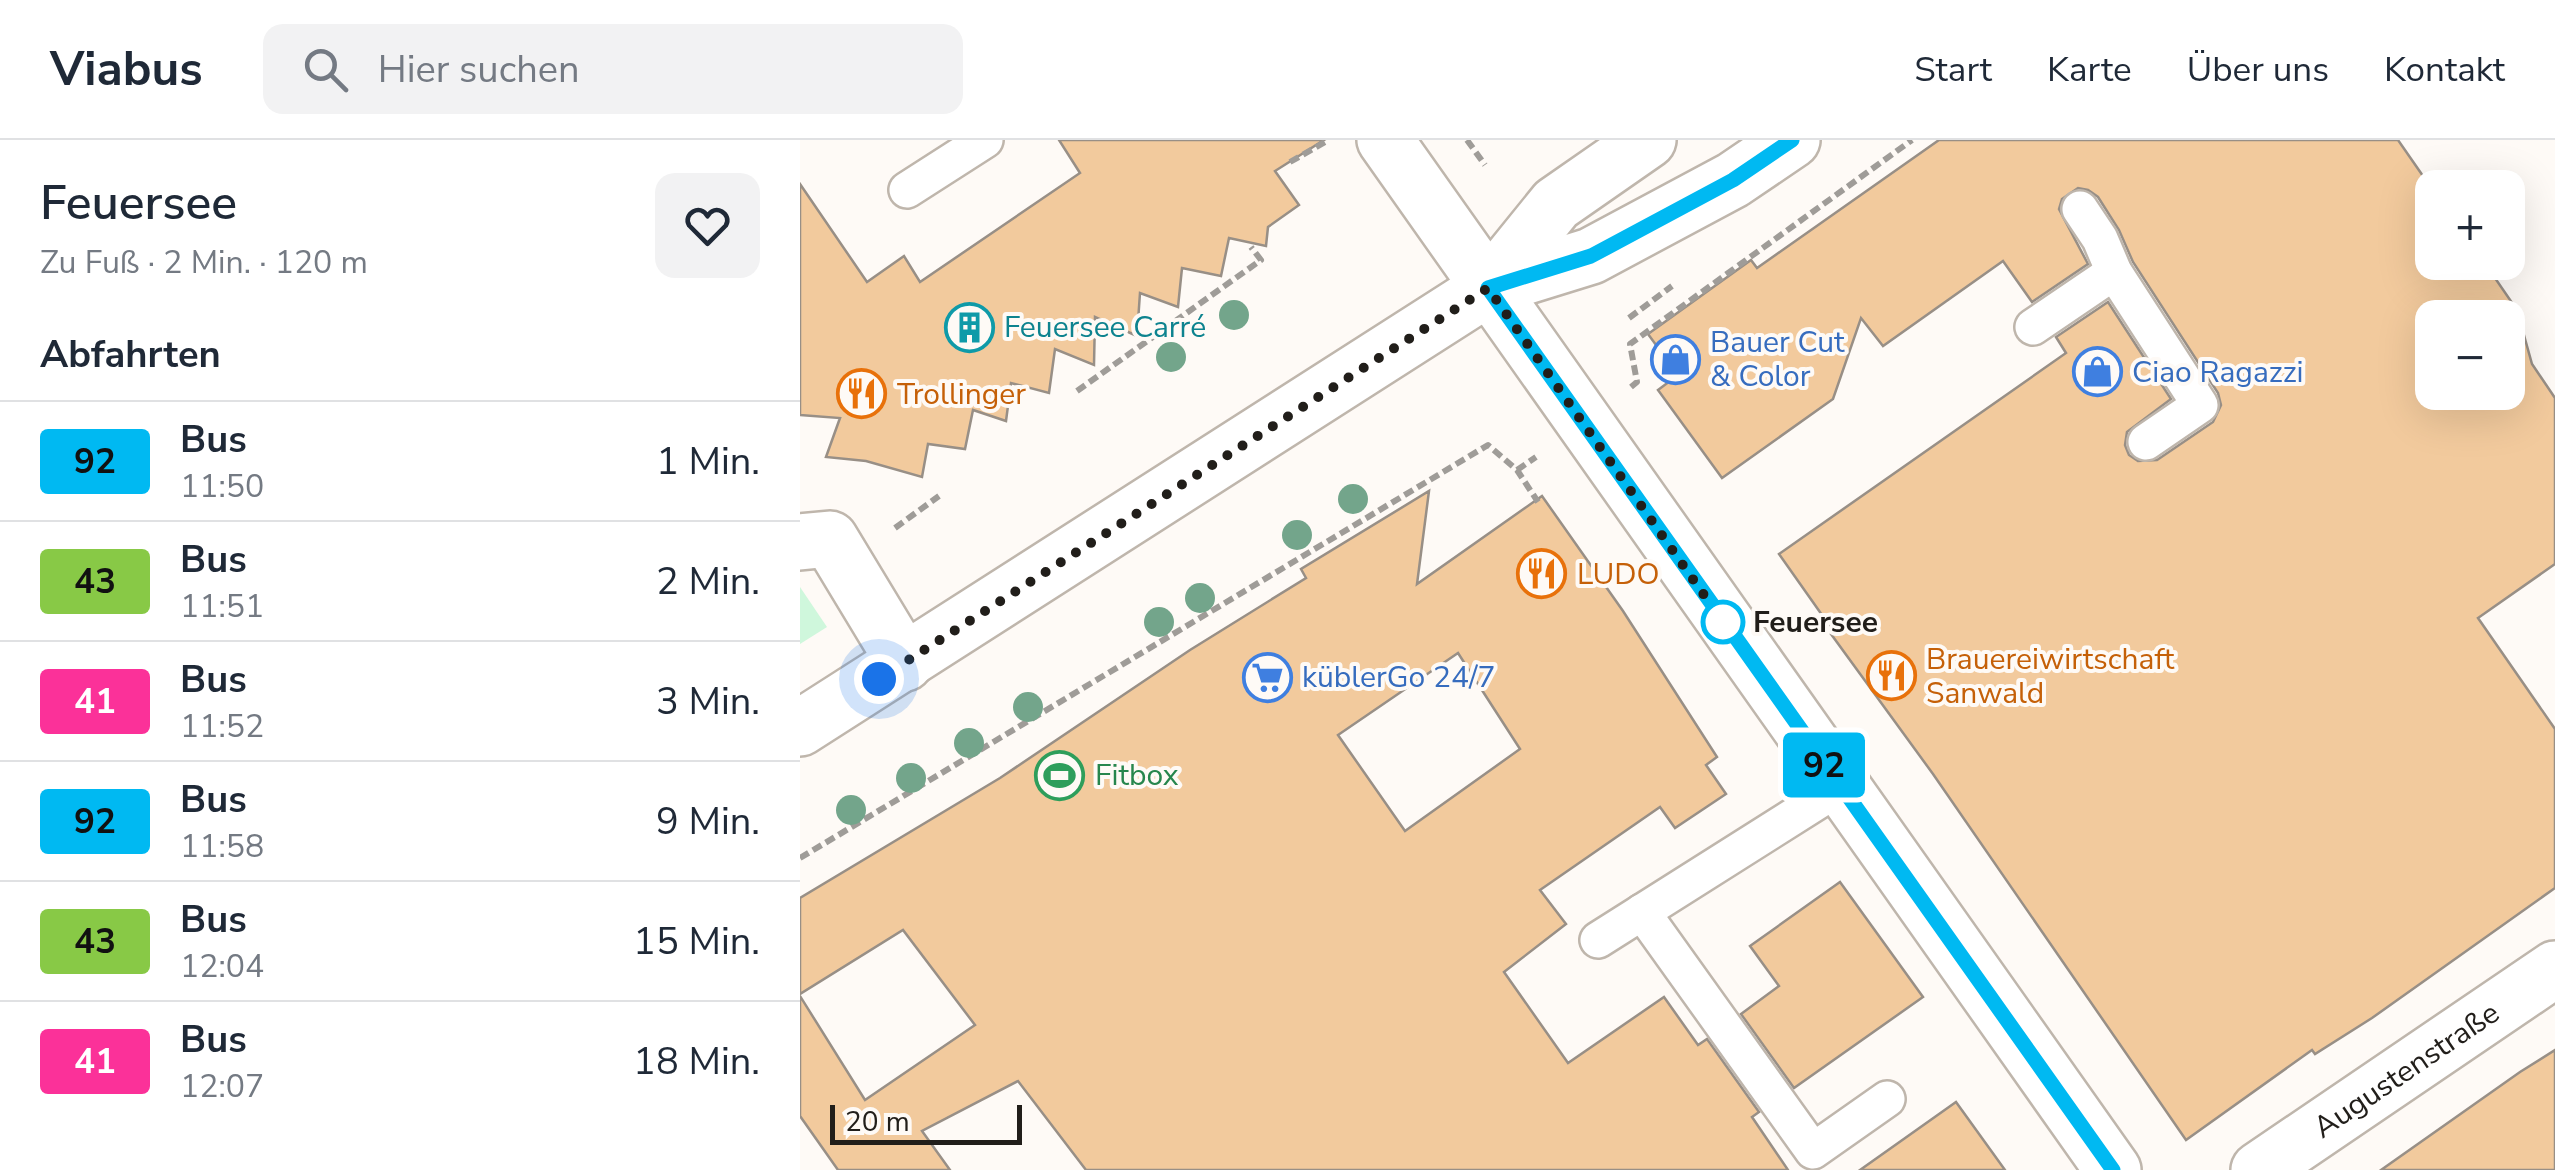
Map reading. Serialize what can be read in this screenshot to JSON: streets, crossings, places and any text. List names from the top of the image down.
{
  "streets": {
    "street": ["Augustenstraße"]
  },
  "places": {
    "building": ["Feuersee Carré"],
    "shop": ["Bauer Cut & Color", "Ciao Ragazzi"],
    "restaurant": ["Trollinger", "LUDO", "Brauereiwirtschaft Sanwald"],
    "other": ["Feuersee"],
    "supermarket": ["küblerGo 24/7"],
    "sports": ["Fitbox"]
  },
  "lines": ["bus line 92"],
  "scale_bar": "20 m",
  "page": {
    "header": "Viabus",
    "search": "Hier suchen",
    "nav": [
      "Start",
      "Karte",
      "Über uns",
      "Kontakt"
    ],
    "heading": [
      ["Feuersee", "Zu Fuß · 2 Min. · 120 m"],
      "Abfahrten"
    ],
    "on_map": "92",
    "map_buttons": ["+", "−"],
    "list": [
      {
        "mark": "92",
        "name": "Bus",
        "note": "11:50",
        "value": "1 Min."
      },
      {
        "mark": "43",
        "name": "Bus",
        "note": "11:51",
        "value": "2 Min."
      },
      {
        "mark": "41",
        "name": "Bus",
        "note": "11:52",
        "value": "3 Min."
      },
      {
        "mark": "92",
        "name": "Bus",
        "note": "11:58",
        "value": "9 Min."
      },
      {
        "mark": "43",
        "name": "Bus",
        "note": "12:04",
        "value": "15 Min."
      },
      {
        "mark": "41",
        "name": "Bus",
        "note": "12:07",
        "value": "18 Min."
      }
    ],
    "scale": "20 m"
  }
}
